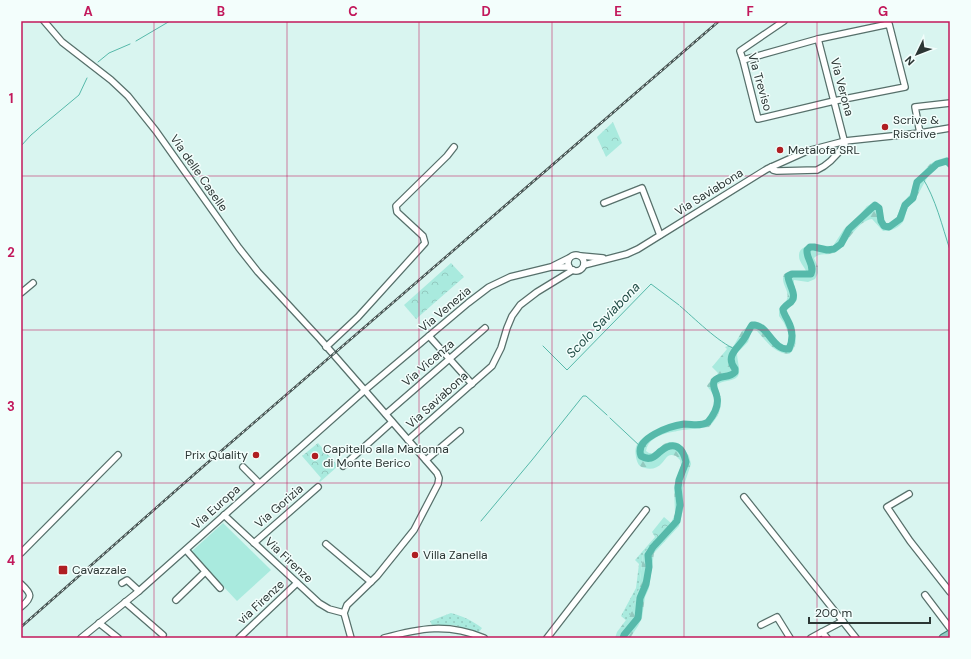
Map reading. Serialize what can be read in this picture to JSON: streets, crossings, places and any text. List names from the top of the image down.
{
  "streets": {
    "street": [
      "Via Treviso",
      "Via Verona",
      "Via delle Caselle",
      "Via Saviabona",
      "Via Venezia",
      "Via Vicenza",
      "Via Gorizia",
      "Via Europa",
      "Via Firenze",
      "via Firenze"
    ]
  },
  "crossings": [
    ["Via Treviso", "Via Verona"],
    ["Via Verona", "Via Saviabona"],
    ["Via delle Caselle", "Via Saviabona"],
    ["Via delle Caselle", "Via Venezia"],
    ["Via delle Caselle", "Via Vicenza"],
    ["Via delle Caselle", "Via Europa"],
    ["Via Saviabona", "Via Venezia"],
    ["Via Saviabona", "Via Firenze"],
    ["Via Venezia", "Via Europa"],
    ["Via Gorizia", "Via Firenze"],
    ["Via Europa", "Via Firenze"],
    ["Via Firenze", "via Firenze"]
  ],
  "water": ["Scolo Saviabona"],
  "places": {
    "other": [
      "Scrive & Riscrive",
      "Metalofa SRL",
      "Prix Quality",
      "Capitello alla Madonna di Monte Berico",
      "Villa Zanella"
    ],
    "transit": ["Cavazzale"]
  },
  "scale_bar": "200 m",
  "north": "bottom left",
  "grid": {
    "columns": [
      "A",
      "B",
      "C",
      "D",
      "E",
      "F",
      "G"
    ],
    "rows": [
      "1",
      "2",
      "3",
      "4"
    ]
  }
}
